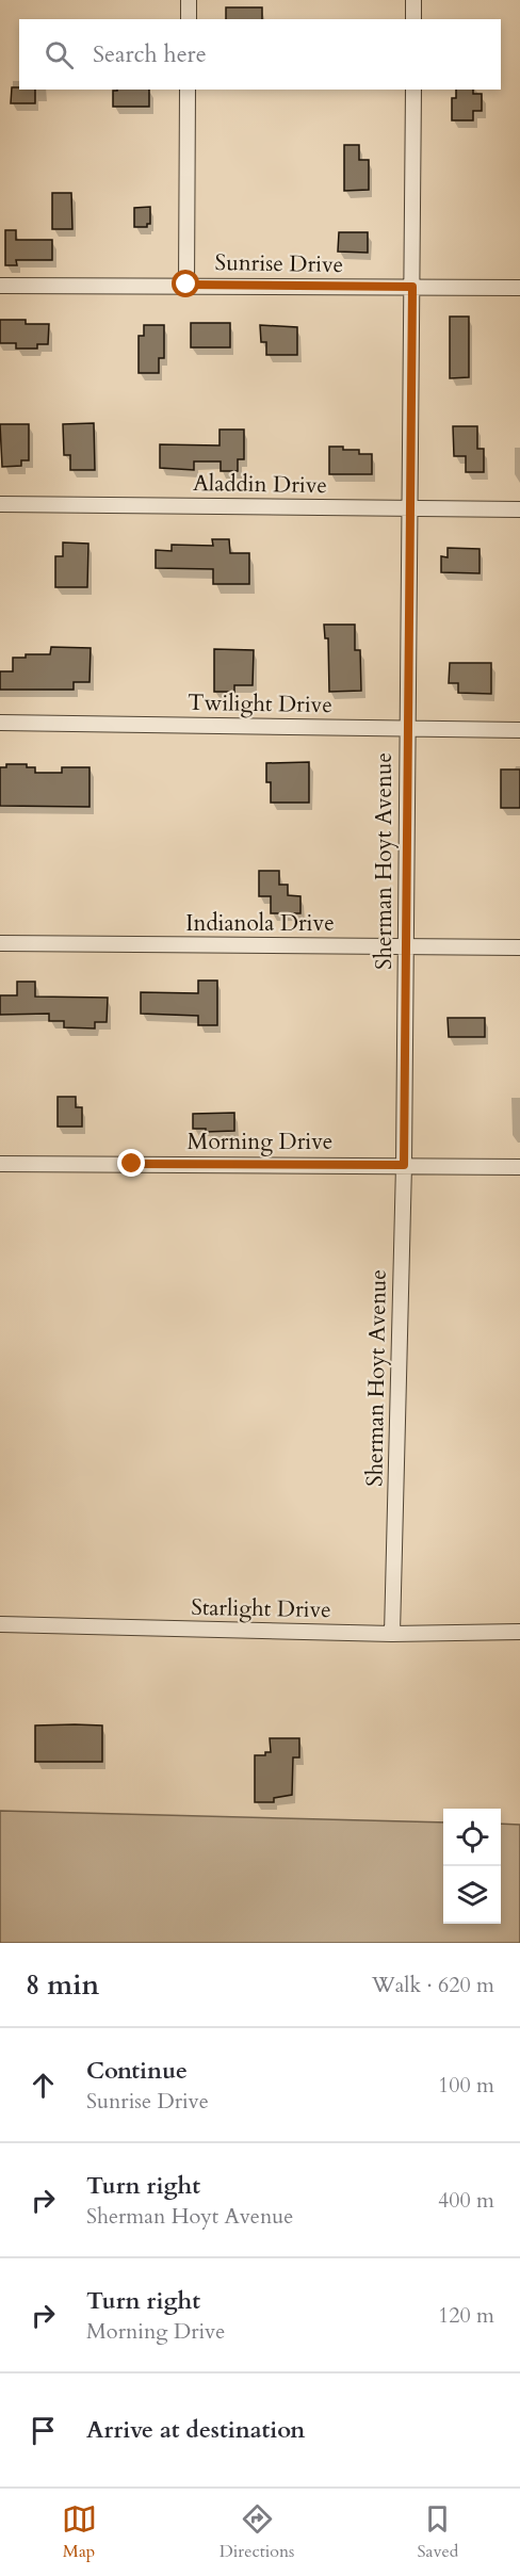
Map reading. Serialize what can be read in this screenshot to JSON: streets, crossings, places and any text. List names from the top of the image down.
{
  "streets": {
    "street": [
      "Sunrise Drive",
      "Aladdin Drive",
      "Twilight Drive",
      "Sherman Hoyt Avenue",
      "Indianola Drive",
      "Morning Drive",
      "Starlight Drive"
    ]
  },
  "crossings": [
    ["Sunrise Drive", "Sherman Hoyt Avenue"],
    ["Aladdin Drive", "Sherman Hoyt Avenue"],
    ["Twilight Drive", "Sherman Hoyt Avenue"],
    ["Sherman Hoyt Avenue", "Indianola Drive"],
    ["Sherman Hoyt Avenue", "Morning Drive"],
    ["Sherman Hoyt Avenue", "Starlight Drive"]
  ],
  "page": {
    "search": "Search here",
    "heading": ["8 min", "Walk · 620 m"],
    "list": [
      ["Continue", "Sunrise Drive", "100 m"],
      ["Turn right", "Sherman Hoyt Avenue", "400 m"],
      ["Turn right", "Morning Drive", "120 m"],
      "Arrive at destination"
    ],
    "nav": ["Map", "Directions", "Saved"]
  }
}
